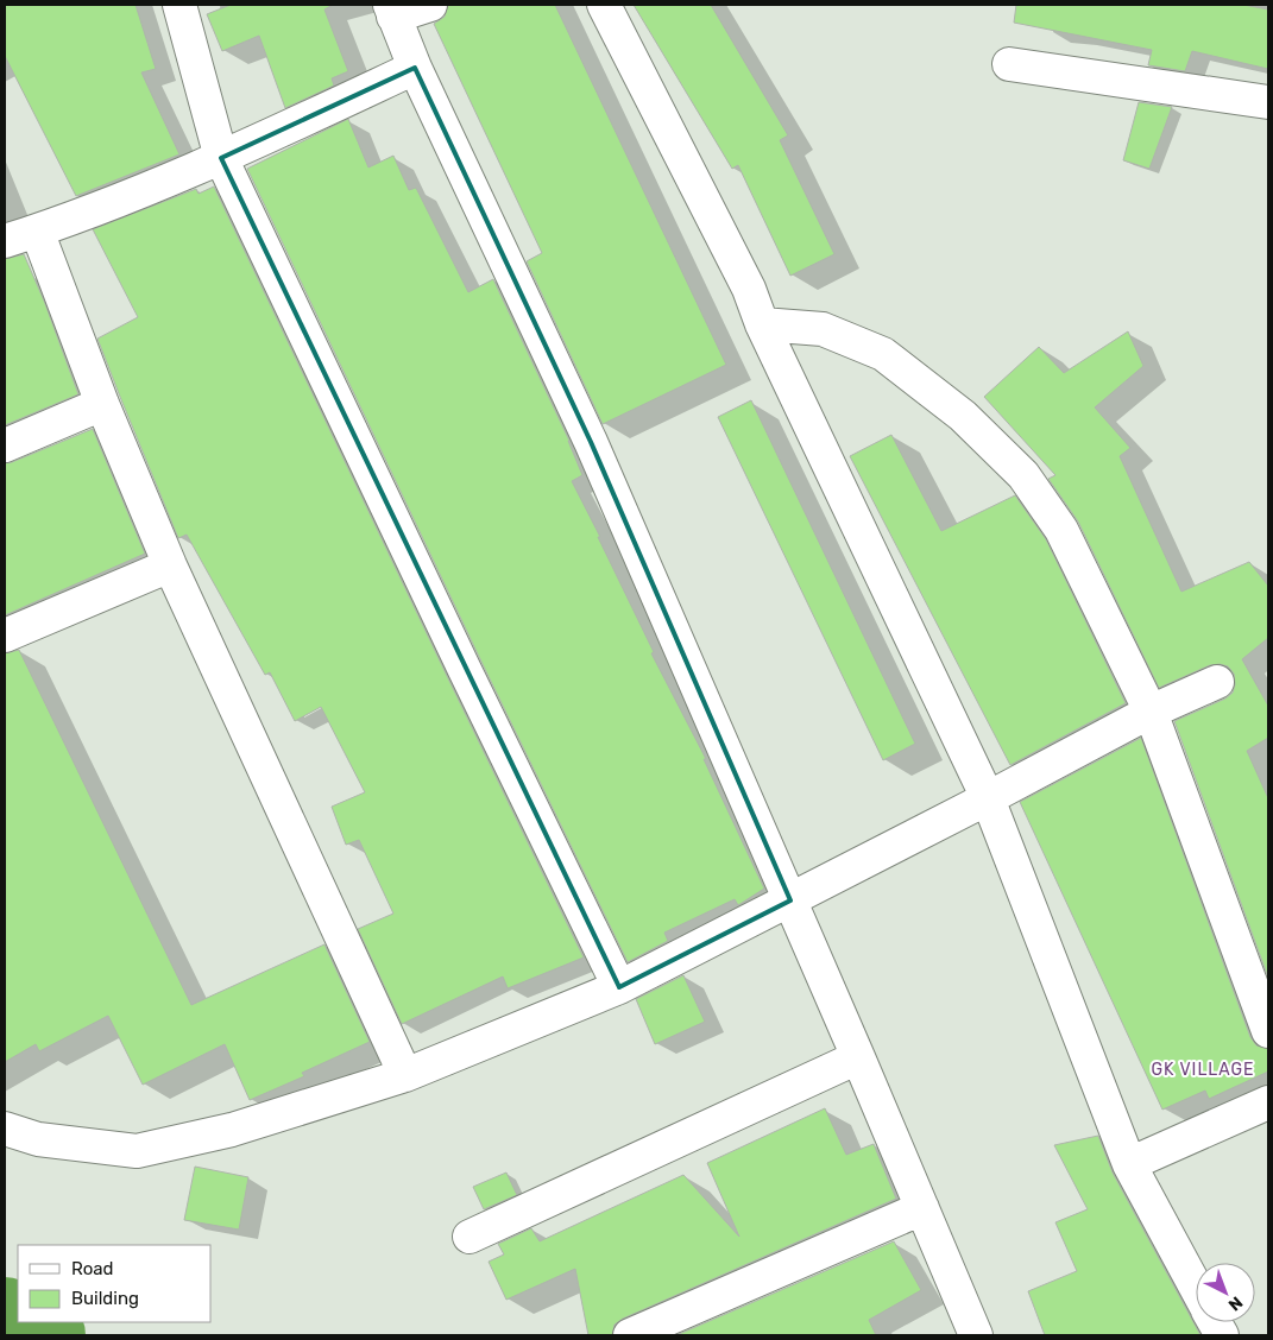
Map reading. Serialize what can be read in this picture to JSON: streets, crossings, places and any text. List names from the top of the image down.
{
  "districts": ["GK VILLAGE"],
  "legend": ["Road", "Building"],
  "north": "bottom right"
}
